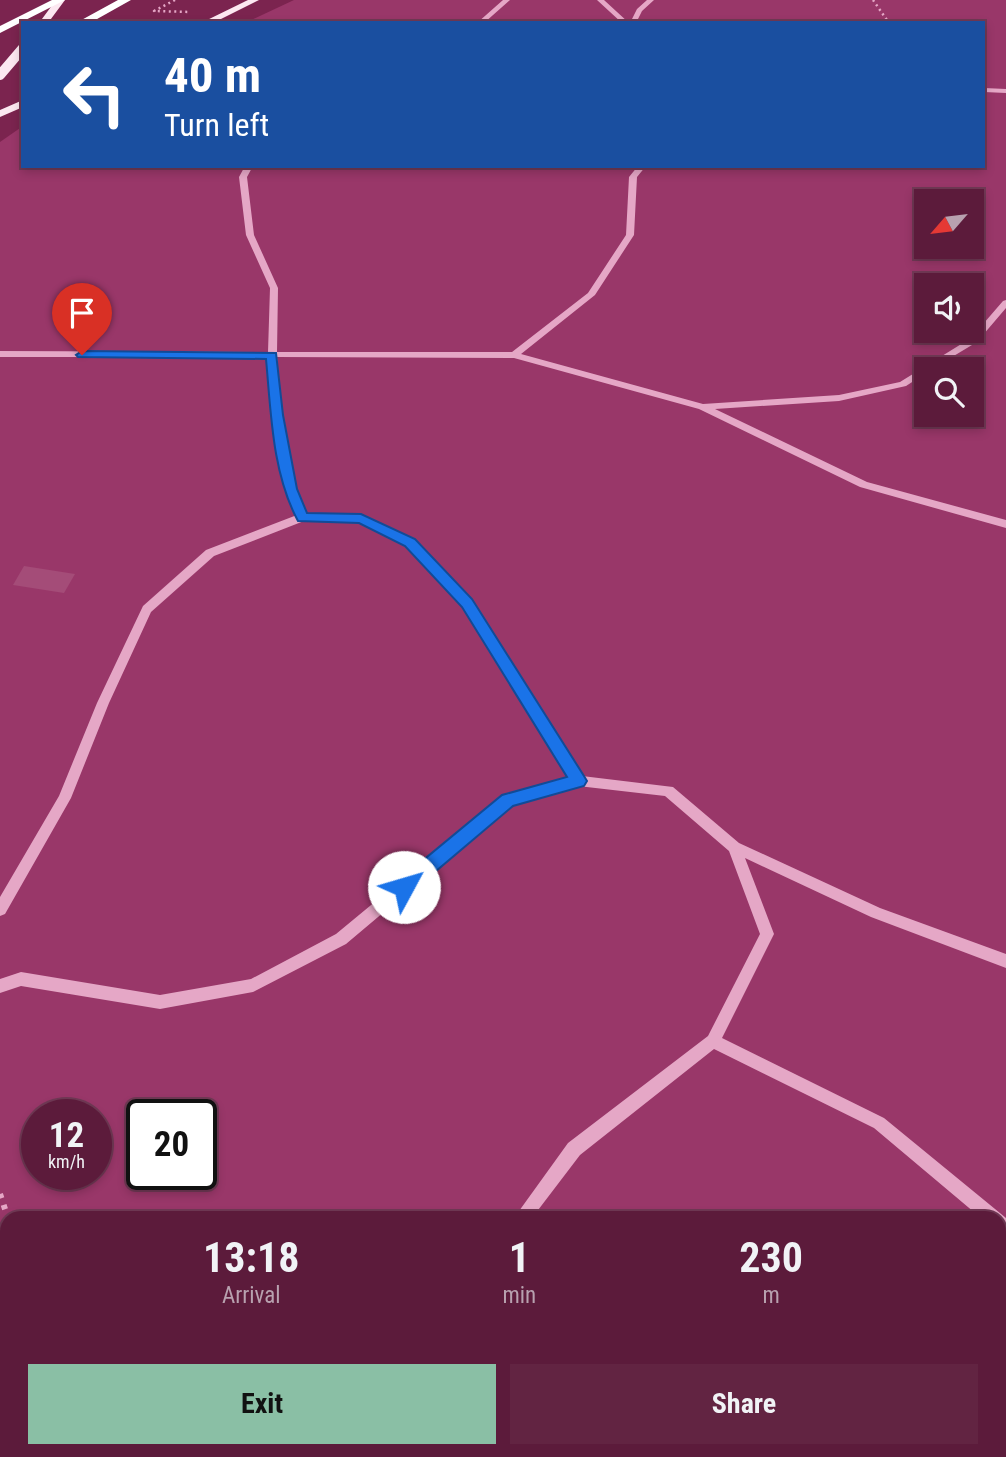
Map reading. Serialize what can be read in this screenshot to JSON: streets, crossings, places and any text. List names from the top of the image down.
{
  "north": "bottom left",
  "page": {
    "turn": ["40 m", "Turn left"],
    "speed": "12 km/h",
    "limit": "20",
    "eta": [
      "13:18",
      "Arrival",
      "1",
      "min",
      "230",
      "m"
    ],
    "buttons": ["Exit", "Share"]
  }
}
